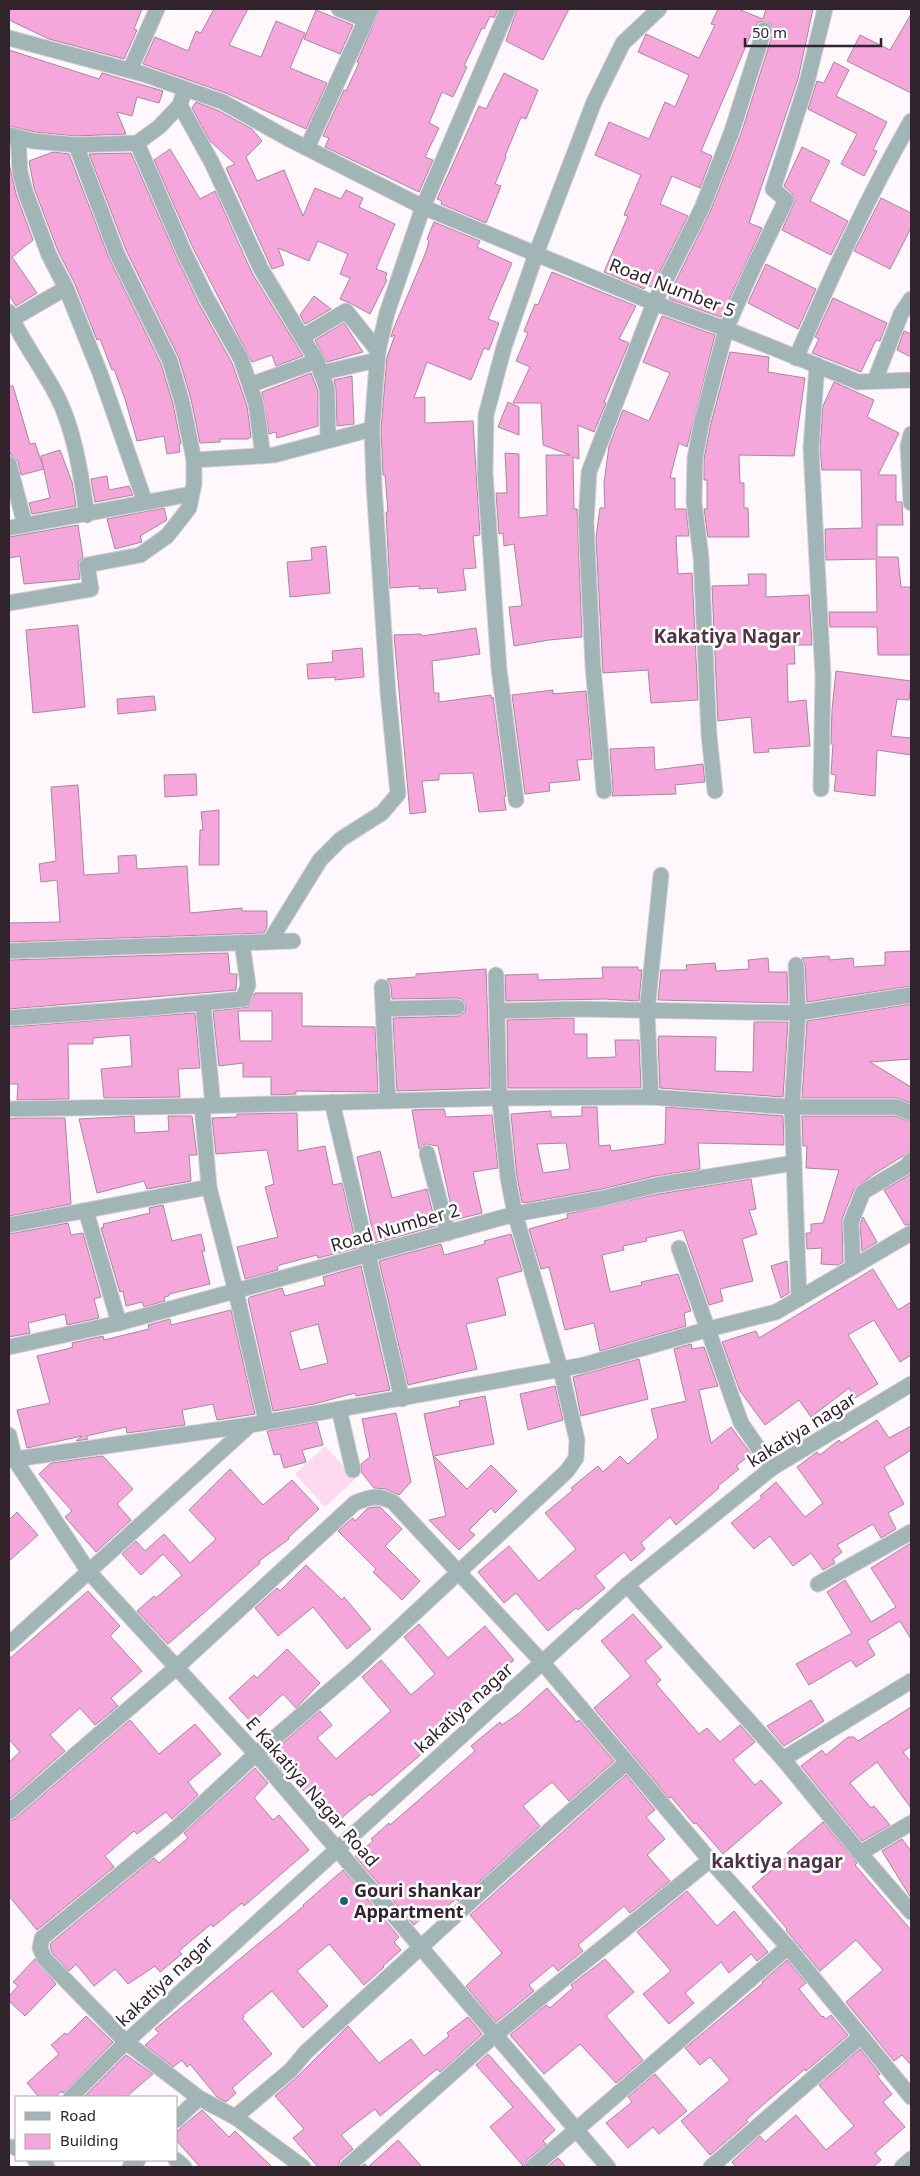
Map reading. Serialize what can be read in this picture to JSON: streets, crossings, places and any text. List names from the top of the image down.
{
  "streets": {
    "street": [
      "Road Number 5",
      "Road Number 2",
      "kakatiya nagar",
      "E Kakatiya Nagar Road"
    ]
  },
  "crossings": [
    ["kakatiya nagar", "E Kakatiya Nagar Road"]
  ],
  "districts": ["Kakatiya Nagar", "kaktiya nagar"],
  "places": ["Gouri shankar Appartment"],
  "legend": ["Road", "Building"],
  "scale_bar": "50 m"
}
